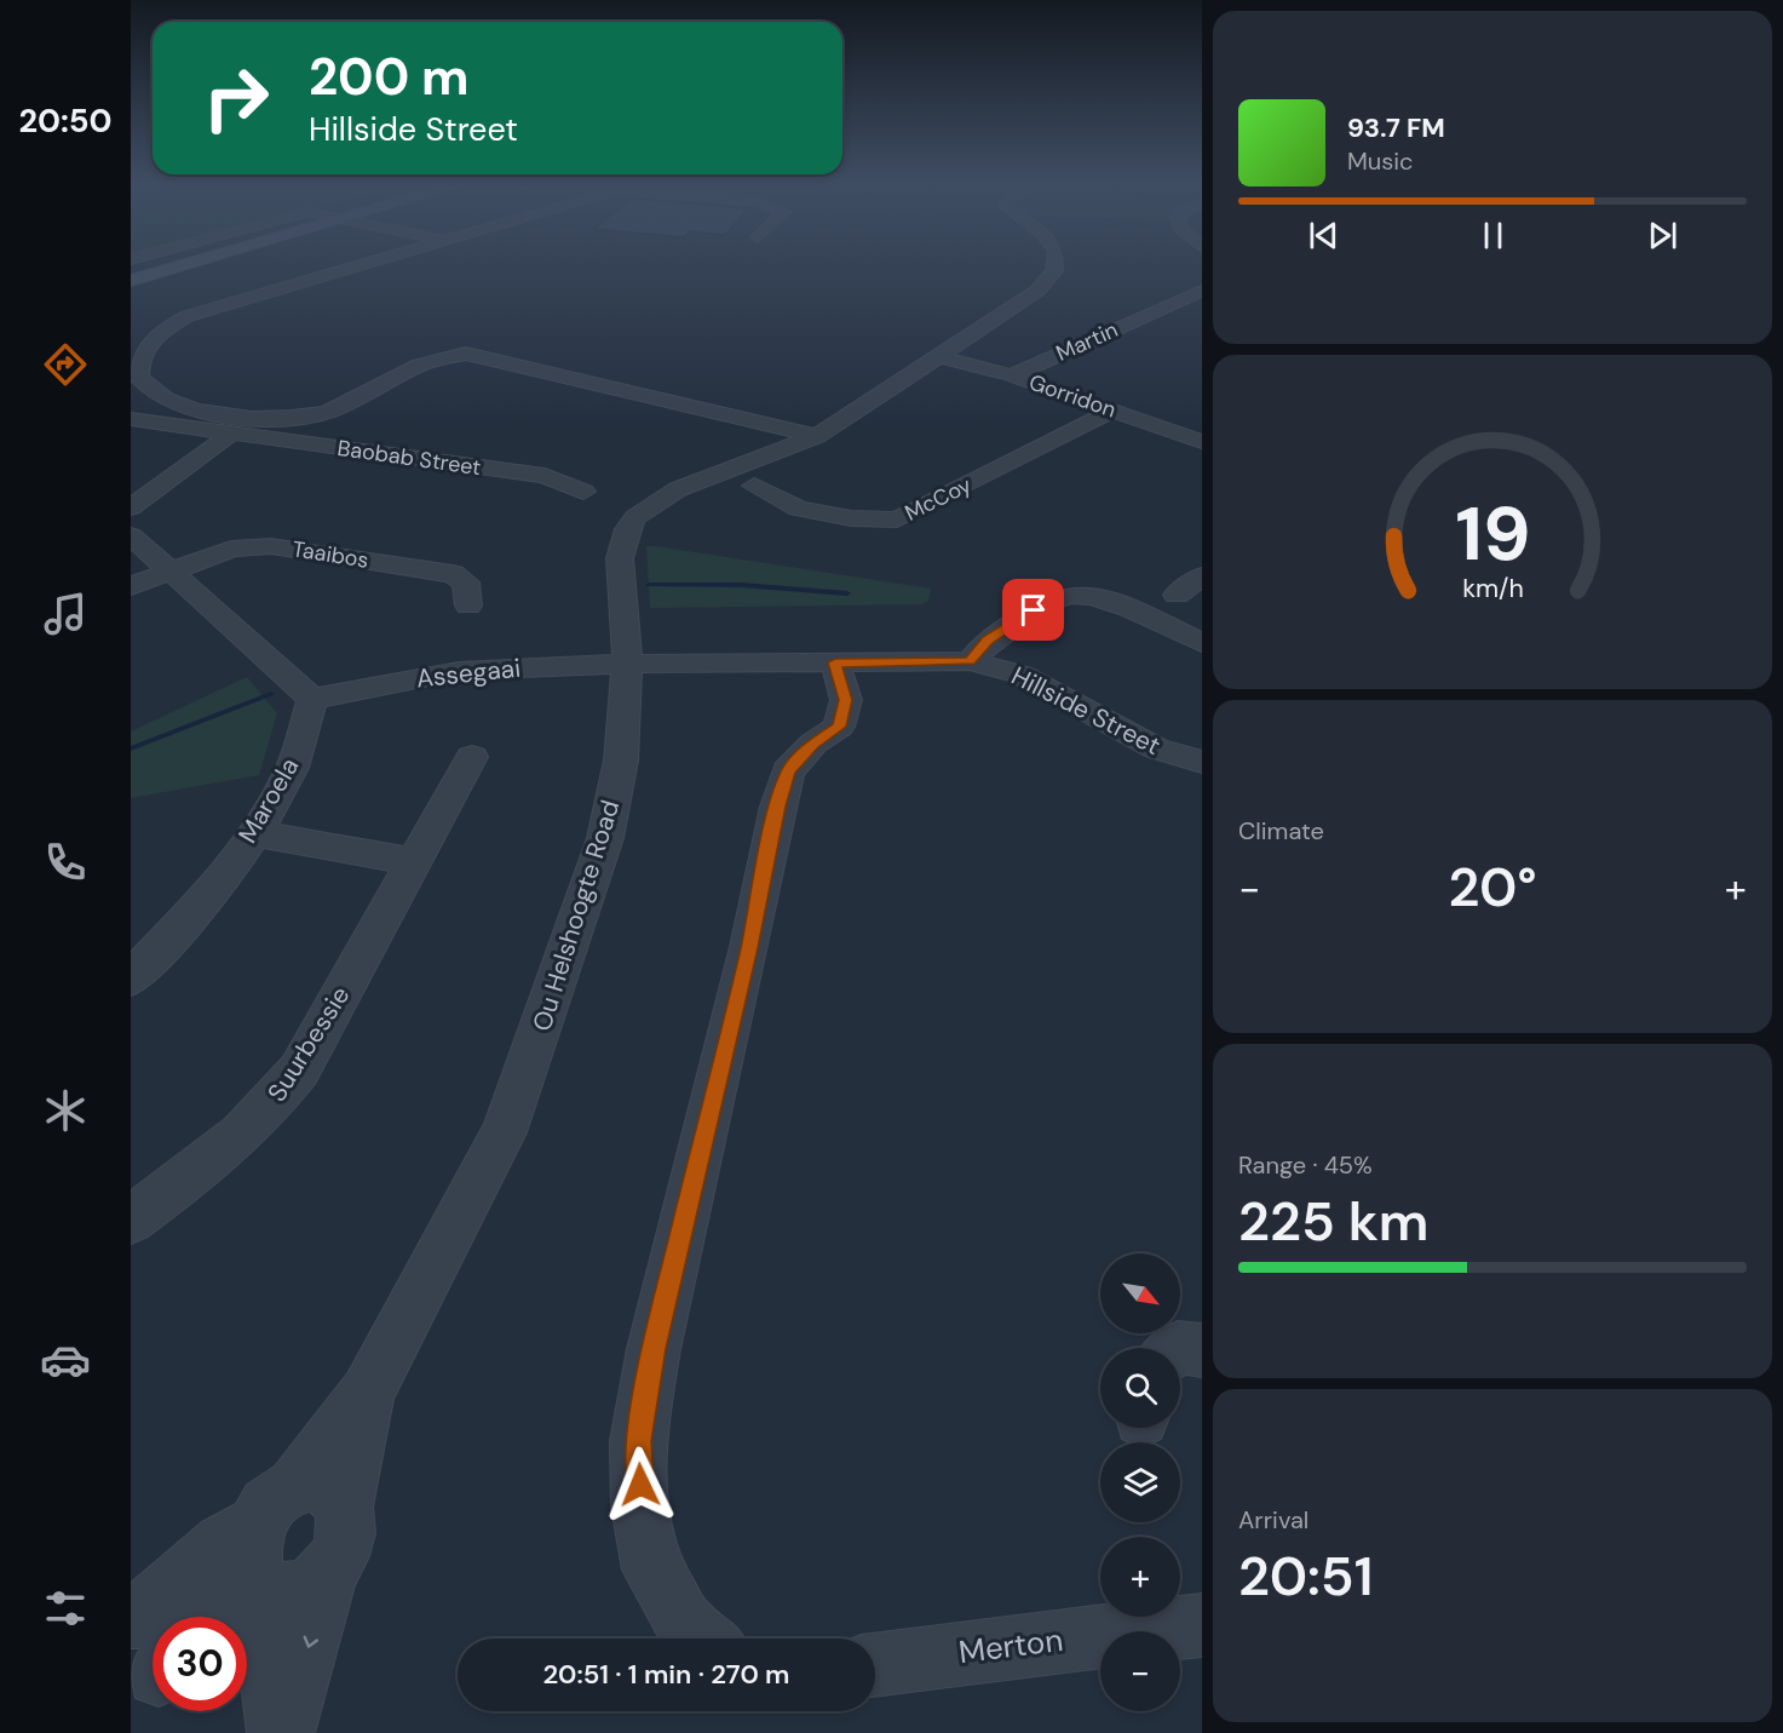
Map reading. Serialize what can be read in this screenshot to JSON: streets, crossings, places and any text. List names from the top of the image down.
{
  "streets": {
    "street": [
      "Martin",
      "Gorridon",
      "Baobab Street",
      "McCoy",
      "Taaibos",
      "Assegaai",
      "Hillside Street",
      "Maroela",
      "Ou Helshoogte Road",
      "Suurbessie",
      "Merton"
    ]
  },
  "crossings": [
    ["Martin", "Gorridon"],
    ["Gorridon", "McCoy"],
    ["Gorridon", "Ou Helshoogte Road"],
    ["Assegaai", "Hillside Street"],
    ["Assegaai", "Maroela"],
    ["Assegaai", "Ou Helshoogte Road"],
    ["Hillside Street", "Ou Helshoogte Road"]
  ],
  "north": "bottom right",
  "page": {
    "tabs": "20:50",
    "turn": ["200 m", "Hillside Street"],
    "song": ["93.7 FM", "Music"],
    "tile": [
      "Climate",
      ["Range · 45%", "225 km"],
      ["Arrival", "20:51"]
    ],
    "heat": ["−", "20°", "+"],
    "map_buttons": ["+", "−"],
    "limit": "30",
    "trip": "20:51 · 1 min · 270 m",
    "gauge": ["19", "km/h"]
  }
}
